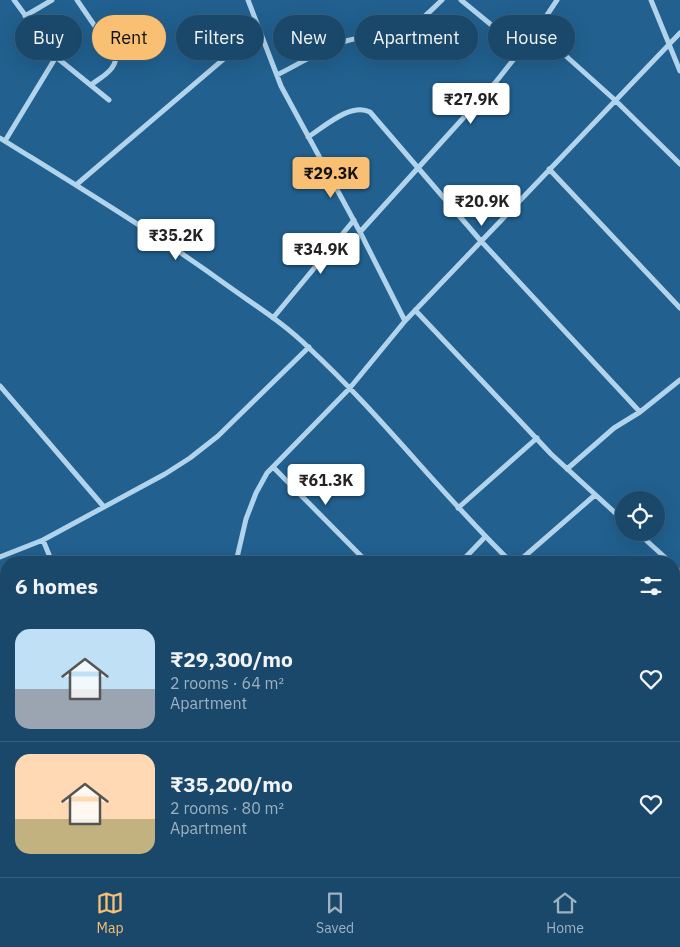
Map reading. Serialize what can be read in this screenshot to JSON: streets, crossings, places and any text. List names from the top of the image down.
{
  "page": {
    "chip": [
      "Buy",
      "Rent",
      "Filters",
      "New",
      "Apartment",
      "House"
    ],
    "price": [
      "₹27.9K",
      "₹29.3K",
      "₹20.9K",
      "₹35.2K",
      "₹34.9K",
      "₹61.3K"
    ],
    "heading": "6 homes",
    "list": [
      {
        "name": "₹29,300/mo",
        "note": "2 rooms · 64 m² · Apartment"
      },
      {
        "name": "₹35,200/mo",
        "note": "2 rooms · 80 m² · Apartment"
      }
    ],
    "tabs": ["Map", "Saved", "Home"]
  }
}
